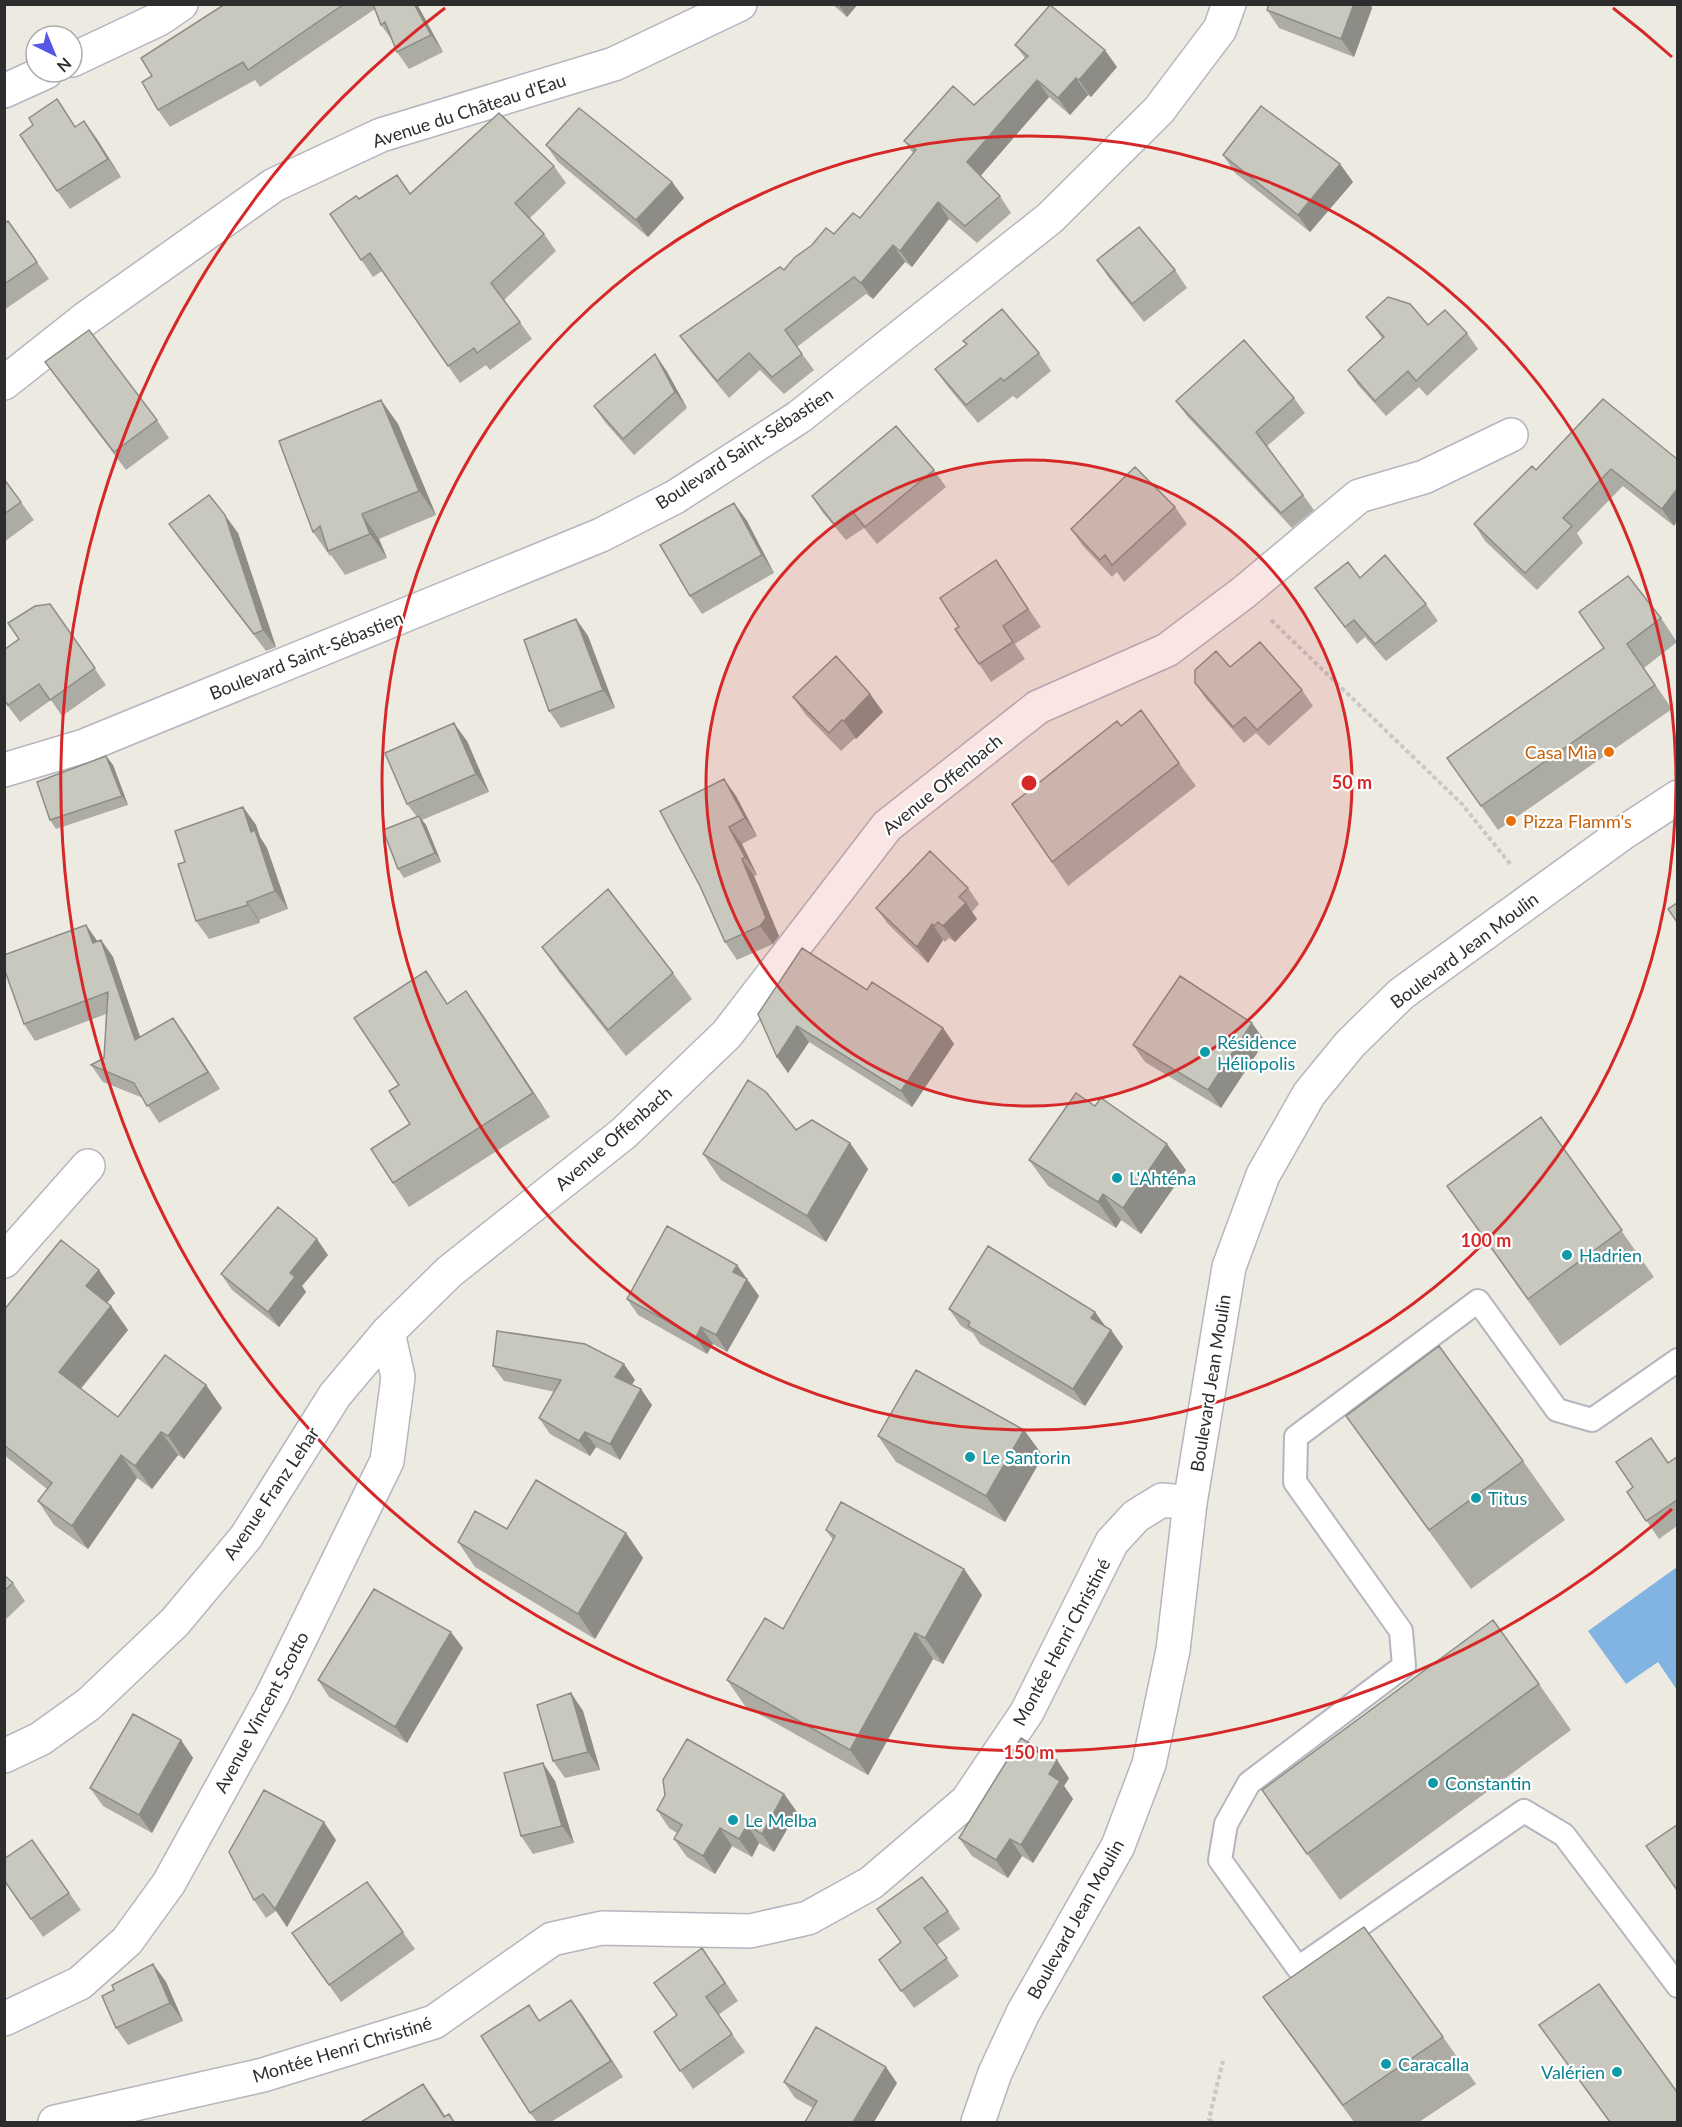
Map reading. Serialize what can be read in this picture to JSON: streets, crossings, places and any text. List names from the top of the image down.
{
  "streets": {
    "street": [
      "Avenue du Château d'Eau",
      "Boulevard Saint-Sébastien",
      "Avenue Offenbach",
      "Boulevard Jean Moulin",
      "Avenue Franz Lehar",
      "Montée Henri Christiné",
      "Avenue Vincent Scotto"
    ]
  },
  "crossings": [
    ["Avenue Offenbach", "Avenue Franz Lehar"],
    ["Avenue Offenbach", "Avenue Vincent Scotto"],
    ["Boulevard Jean Moulin", "Montée Henri Christiné"],
    ["Avenue Franz Lehar", "Avenue Vincent Scotto"]
  ],
  "places": [
    "Casa Mia",
    "Pizza Flamm's",
    "Résidence Héliopolis",
    "L'Ahténa",
    "Hadrien",
    "Le Santorin",
    "Titus",
    "Constantin",
    "Le Melba",
    "Caracalla",
    "Valérien"
  ],
  "north": "bottom right",
  "rings": ["50 m", "100 m", "150 m"]
}
